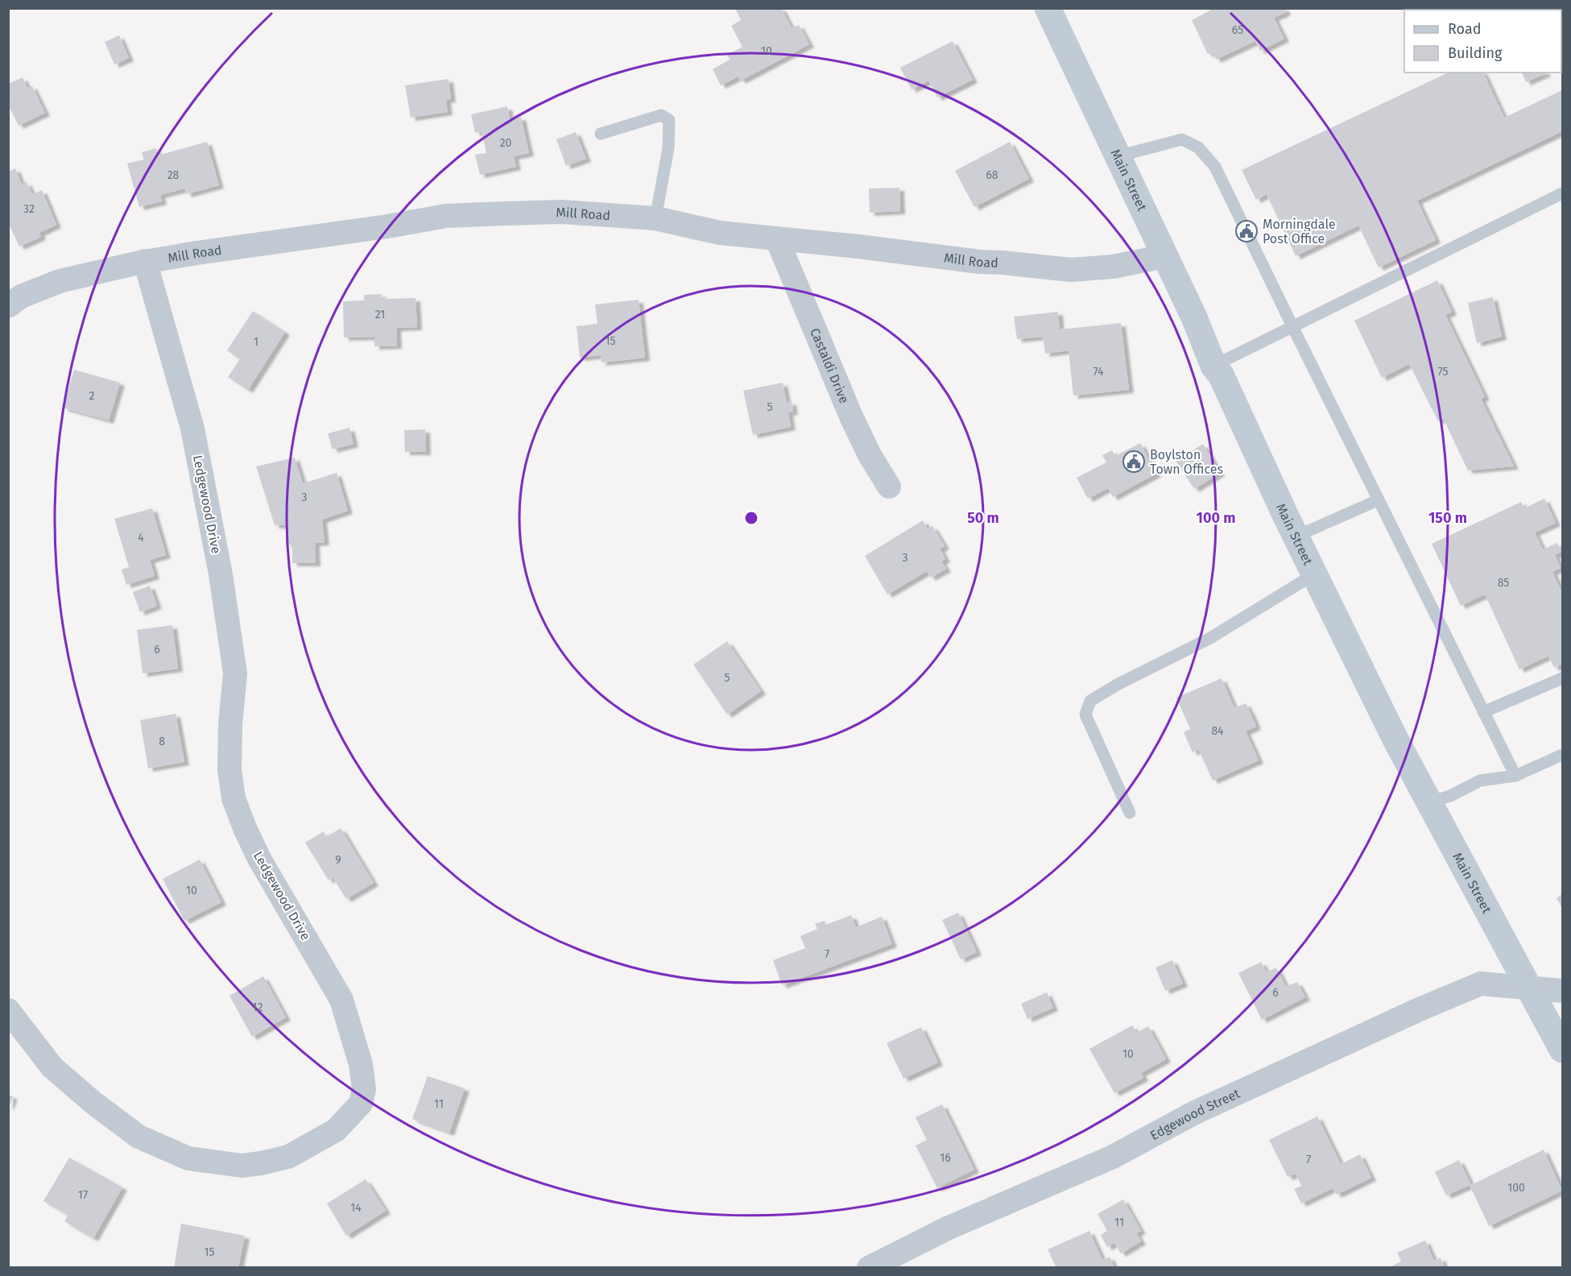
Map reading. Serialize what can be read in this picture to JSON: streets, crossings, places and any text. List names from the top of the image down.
{
  "streets": {
    "main road": ["Main Street"],
    "street": [
      "Mill Road",
      "Castaldi Drive",
      "Ledgewood Drive",
      "Edgewood Street"
    ]
  },
  "crossings": [
    ["Main Street", "Mill Road"],
    ["Main Street", "Edgewood Street"],
    ["Mill Road", "Castaldi Drive"],
    ["Mill Road", "Ledgewood Drive"]
  ],
  "places": {
    "public building": ["Morningdale Post Office", "Boylston Town Offices"]
  },
  "house_numbers": [
    "65",
    "10",
    "20",
    "28",
    "68",
    "32",
    "21",
    "15",
    "1",
    "74",
    "75",
    "2",
    "5",
    "3",
    "4",
    "3",
    "85",
    "6",
    "5",
    "84",
    "8",
    "9",
    "10",
    "7",
    "6",
    "12",
    "10",
    "11",
    "16",
    "7",
    "100",
    "17",
    "14",
    "11",
    "15"
  ],
  "legend": ["Road", "Building"],
  "rings": ["50 m", "100 m", "150 m"]
}
